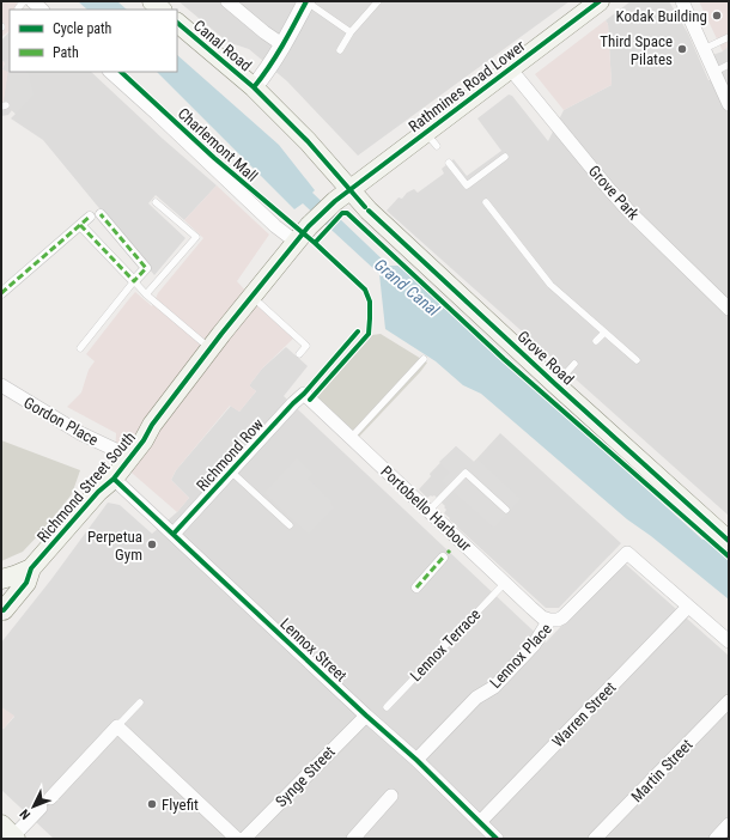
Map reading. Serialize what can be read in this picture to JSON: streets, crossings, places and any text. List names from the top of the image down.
{
  "streets": {
    "main road": [
      "Canal Road",
      "Rathmines Road Lower",
      "Grove Road",
      "Richmond Street South"
    ],
    "street": [
      "Charlemont Mall",
      "Grove Park",
      "Gordon Place",
      "Richmond Row",
      "Portobello Harbour",
      "Lennox Street",
      "Lennox Place",
      "Warren Street",
      "Martin Street",
      "Synge Street"
    ],
    "lane": ["Lennox Terrace"]
  },
  "crossings": [
    ["Canal Road", "Rathmines Road Lower"],
    ["Canal Road", "Grove Road"],
    ["Rathmines Road Lower", "Grove Park"],
    ["Rathmines Road Lower", "Grove Road"],
    ["Rathmines Road Lower", "Richmond Street South"],
    ["Charlemont Mall", "Richmond Street South"],
    ["Gordon Place", "Richmond Street South"],
    ["Richmond Row", "Portobello Harbour"],
    ["Richmond Row", "Lennox Street"],
    ["Richmond Street South", "Lennox Street"],
    ["Portobello Harbour", "Lennox Terrace"],
    ["Portobello Harbour", "Lennox Place"],
    ["Lennox Street", "Lennox Place"],
    ["Lennox Street", "Warren Street"],
    ["Lennox Street", "Synge Street"],
    ["Lennox Place", "Warren Street"]
  ],
  "water": ["Grand Canal"],
  "places": [
    "Kodak Building",
    "Third Space Pilates",
    "Perpetua Gym",
    "Flyefit"
  ],
  "legend": ["Cycle path", "Path"],
  "north": "bottom left"
}
